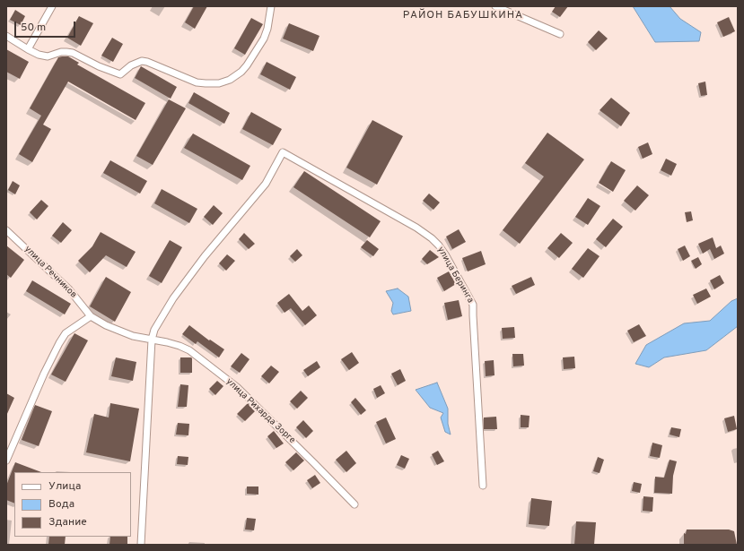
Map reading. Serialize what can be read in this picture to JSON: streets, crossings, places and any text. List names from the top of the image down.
{
  "streets": {
    "street": ["улица Речников", "улица Беринга", "улица Рихарда Зорге"]
  },
  "crossings": [
    ["улица Речников", "улица Беринга"],
    ["улица Речников", "улица Рихарда Зорге"],
    ["улица Беринга", "улица Рихарда Зорге"]
  ],
  "districts": ["РАЙОН БАБУШКИНА"],
  "legend": ["Улица", "Вода", "Здание"],
  "scale_bar": "50 m"
}
